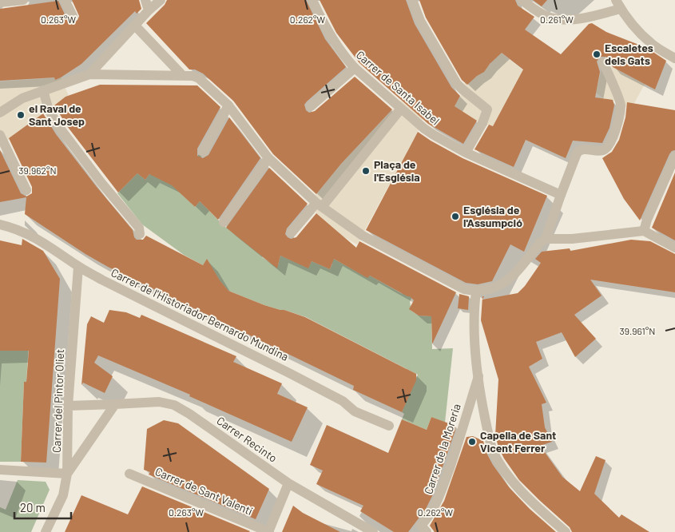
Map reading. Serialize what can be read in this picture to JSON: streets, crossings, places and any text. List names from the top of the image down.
{
  "streets": {
    "street": [
      "Carrer de Santa Isabel",
      "Carrer de l'Historiador Bernardo Mundina",
      "Carrer del Pintor Oliet",
      "Carrer Recinto",
      "Carrer de la Moreria",
      "Carrer de Sant Valentí"
    ]
  },
  "crossings": [
    ["Carrer de l'Historiador Bernardo Mundina", "Carrer del Pintor Oliet"],
    ["Carrer del Pintor Oliet", "Carrer Recinto"]
  ],
  "places": [
    "Escaletes dels Gats",
    "el Raval de Sant Josep",
    "Plaça de l'Església",
    "Església de l'Assumpció",
    "Capella de Sant Vicent Ferrer"
  ],
  "scale_bar": "20 m",
  "coordinates": [
    "0.263°W",
    "0.262°W",
    "0.261°W",
    "39.962°N",
    "39.961°N"
  ]
}
